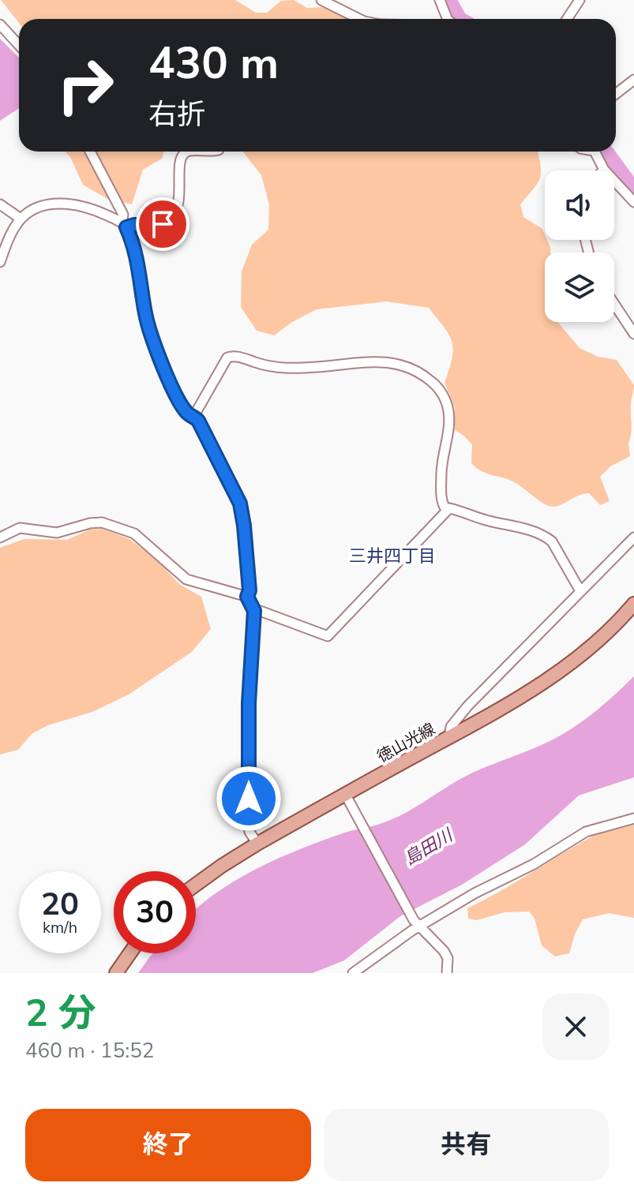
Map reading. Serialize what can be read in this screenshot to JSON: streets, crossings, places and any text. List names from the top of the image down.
{
  "streets": {
    "main road": ["徳山光線"]
  },
  "districts": ["三井四丁目"],
  "water": ["島田川"],
  "page": {
    "turn": ["430 m", "右折"],
    "speed": "20 km/h",
    "limit": "30",
    "heading": ["2 分", "460 m · 15:52"],
    "buttons": ["終了", "共有"]
  }
}
